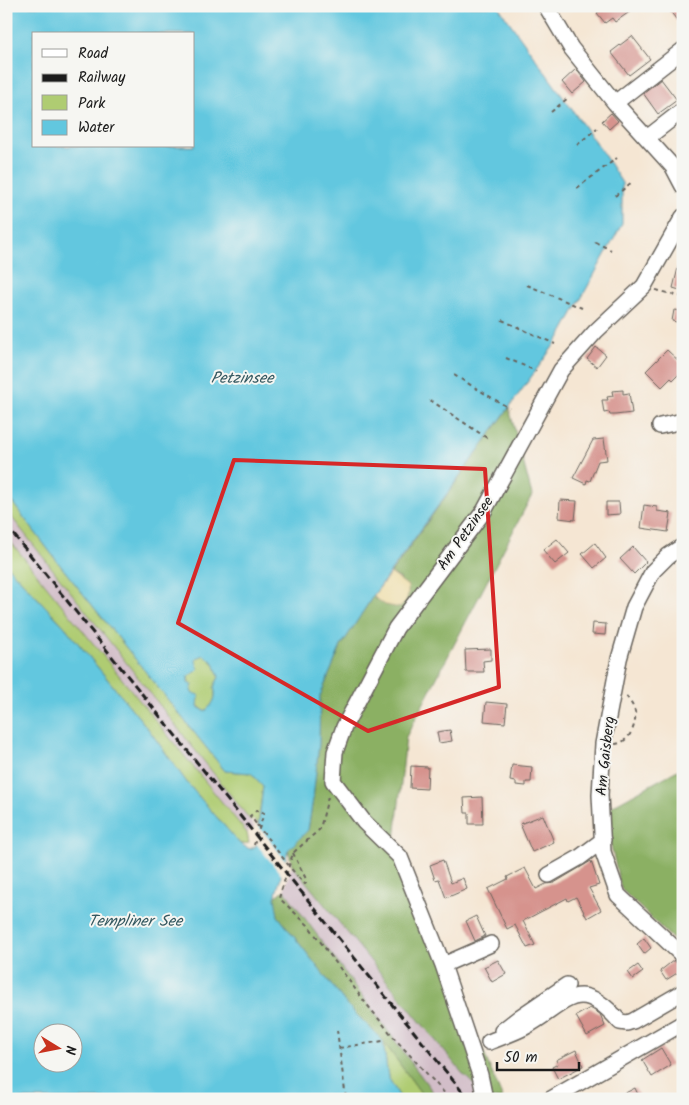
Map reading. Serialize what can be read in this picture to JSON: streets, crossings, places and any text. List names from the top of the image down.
{
  "streets": {
    "street": ["Am Petzinsee", "Am Gaisberg"]
  },
  "water": ["Petzinsee", "Templiner See"],
  "legend": [
    "Road",
    "Railway",
    "Park",
    "Water"
  ],
  "scale_bar": "50 m",
  "north": "right"
}
